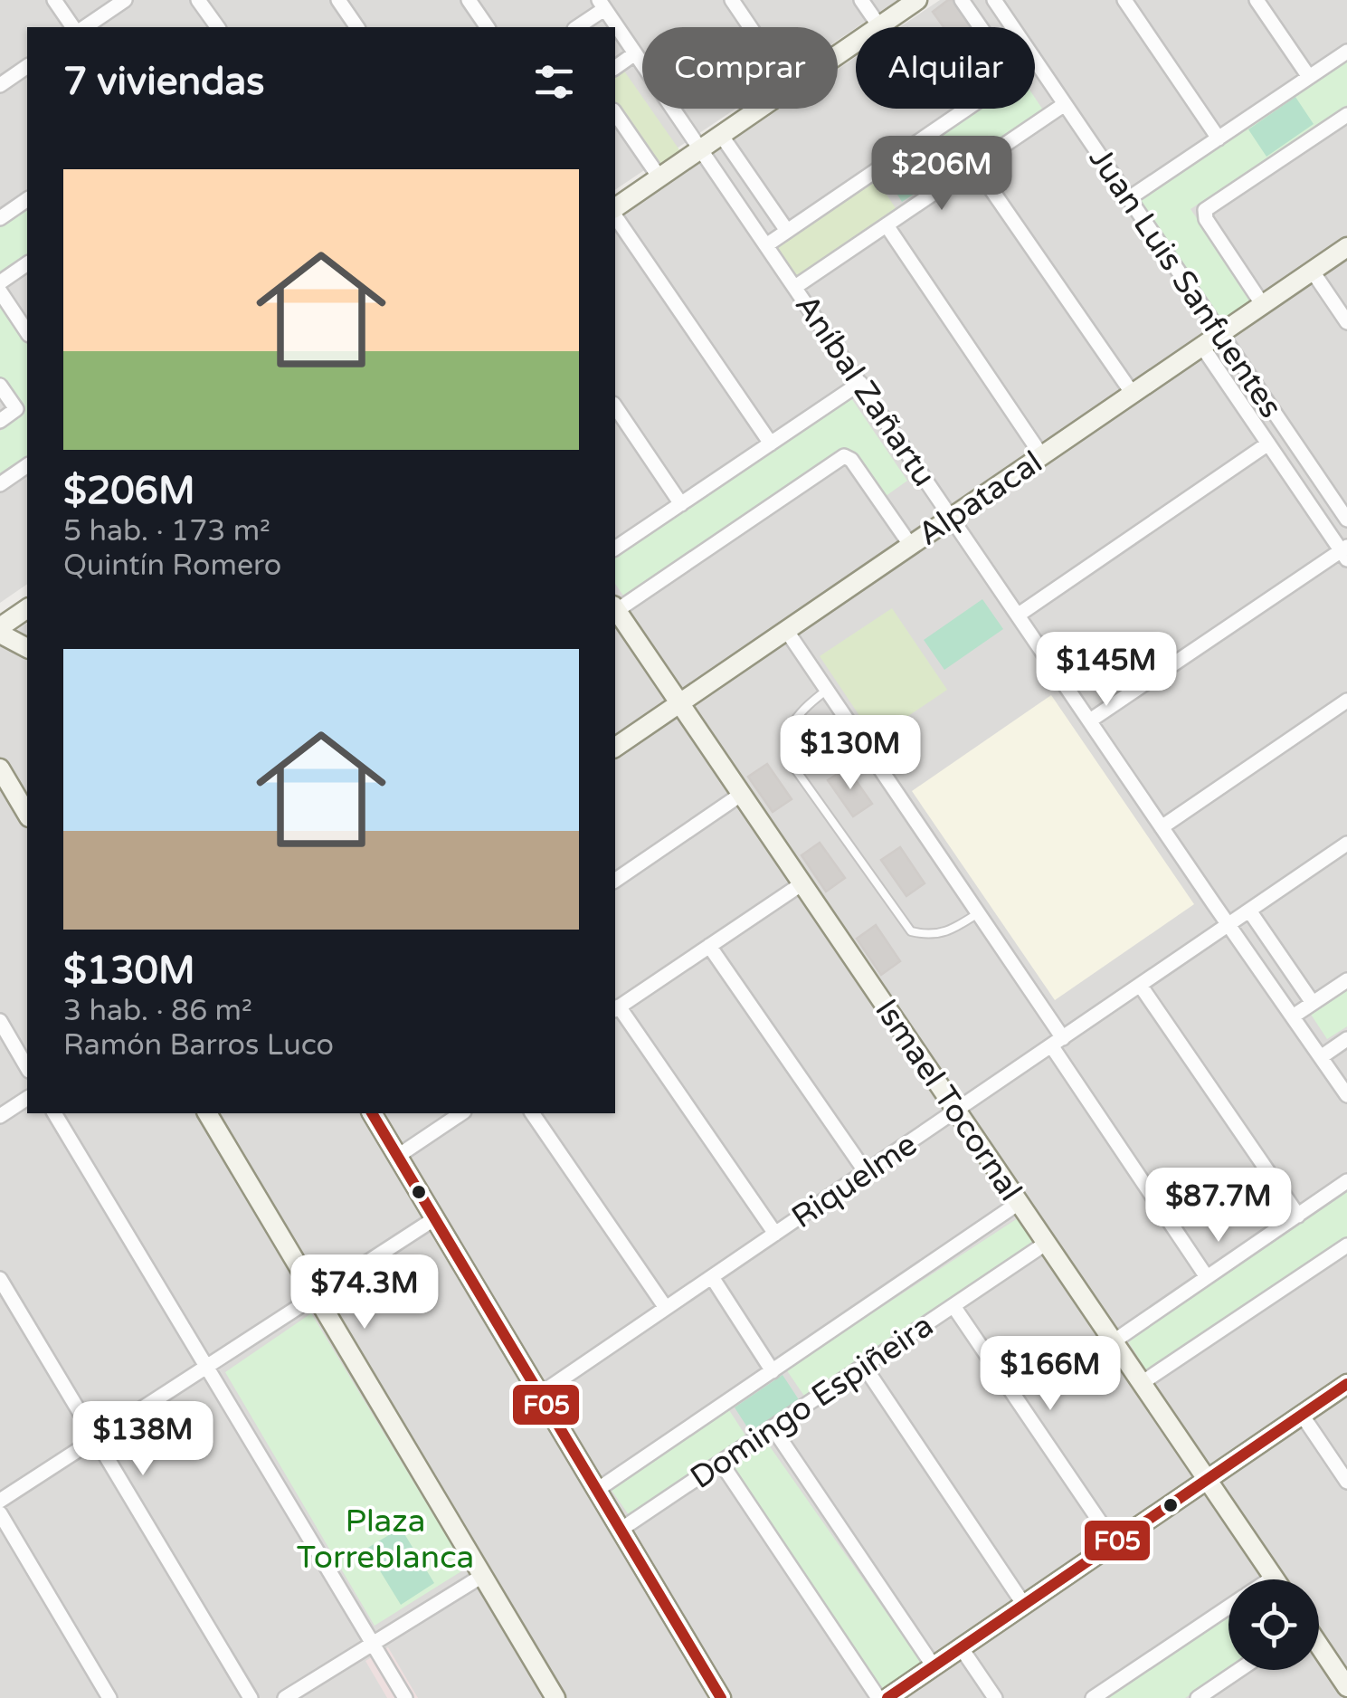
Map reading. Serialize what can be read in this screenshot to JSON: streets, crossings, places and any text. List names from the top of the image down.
{
  "streets": {
    "main road": ["Alpatacal", "Ismael Tocornal"],
    "street": [
      "Juan Luis Sanfuentes",
      "Aníbal Zañartu",
      "Riquelme",
      "Domingo Espiñeira"
    ]
  },
  "crossings": [
    ["Juan Luis Sanfuentes", "Alpatacal"],
    ["Aníbal Zañartu", "Alpatacal"],
    ["Aníbal Zañartu", "Riquelme"],
    ["Alpatacal", "Ismael Tocornal"],
    ["Ismael Tocornal", "Riquelme"],
    ["Ismael Tocornal", "Domingo Espiñeira"]
  ],
  "parks": ["Plaza Torreblanca"],
  "lines": ["transit line F05"],
  "page": {
    "chip": ["Comprar", "Alquilar"],
    "heading": "7 viviendas",
    "price": [
      "$206M",
      "$145M",
      "$130M",
      "$87.7M",
      "$74.3M",
      "$166M",
      "$138M"
    ],
    "list": [
      {
        "name": "$206M",
        "note": "5 hab. · 173 m² · Quintín Romero"
      },
      {
        "name": "$130M",
        "note": "3 hab. · 86 m² · Ramón Barros Luco"
      }
    ]
  }
}
